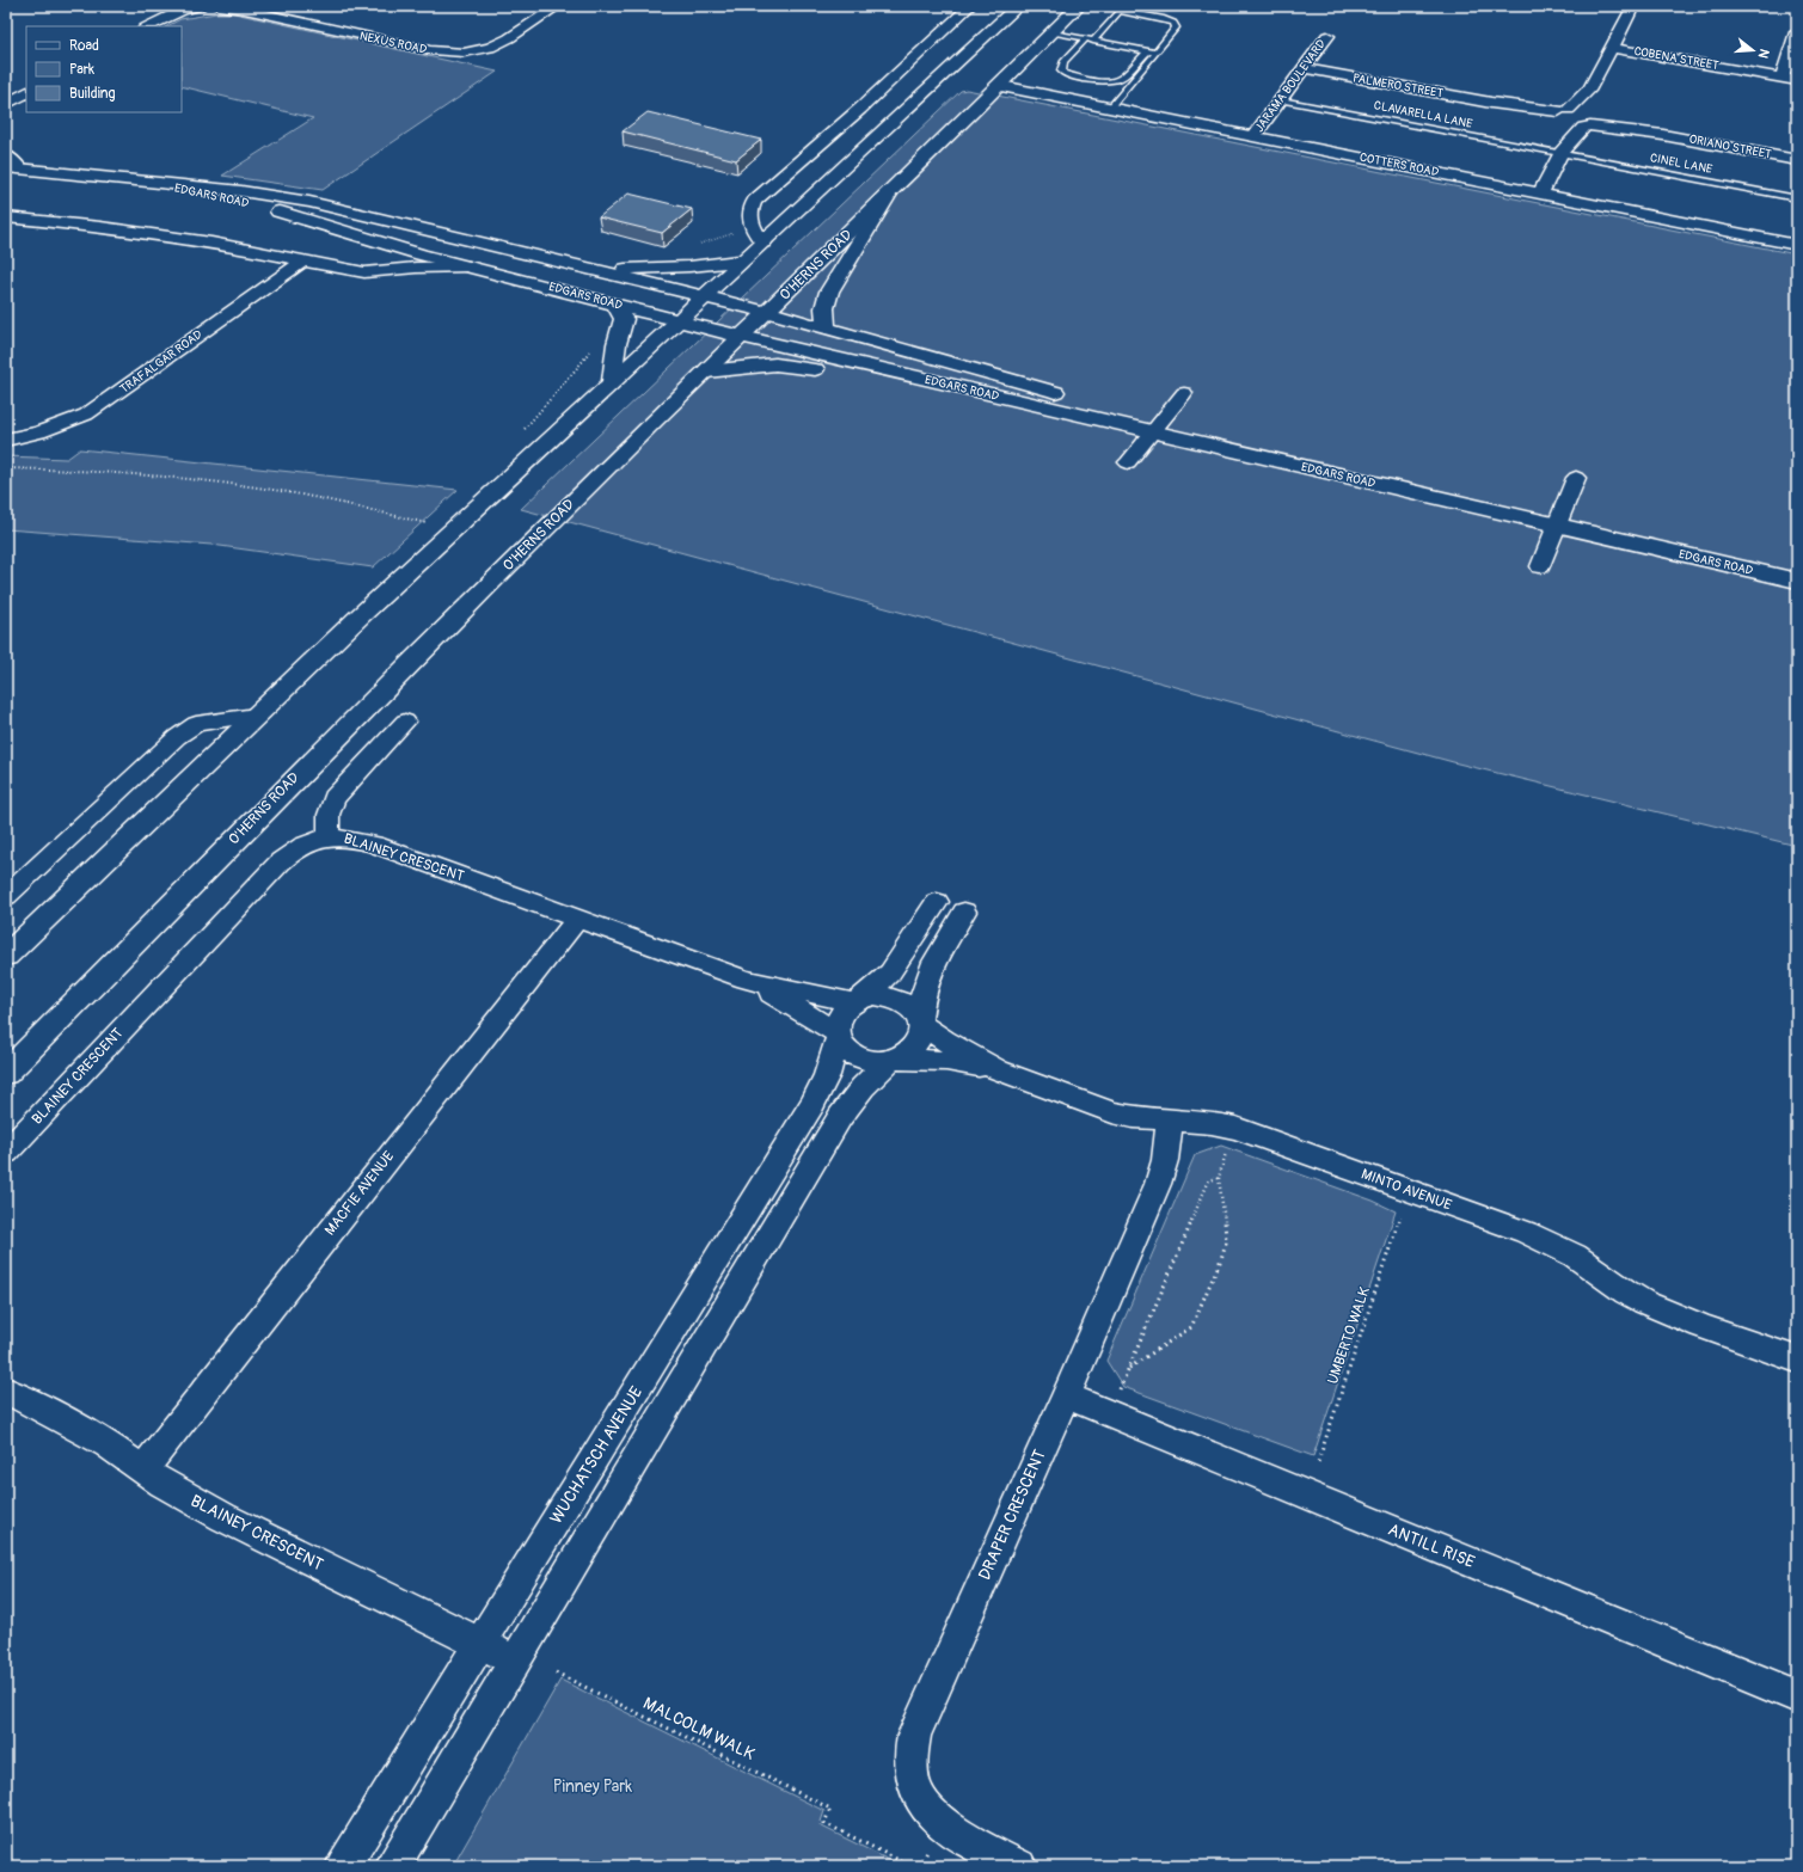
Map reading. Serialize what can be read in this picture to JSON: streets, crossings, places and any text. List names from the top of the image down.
{
  "streets": {
    "main road": ["EDGARS ROAD", "O'HERNS ROAD"],
    "street": [
      "NEXUS ROAD",
      "COBENA STREET",
      "JARAMA BOULEVARD",
      "PALMERO STREET",
      "ORIANO STREET",
      "COTTERS ROAD",
      "TRAFALGAR ROAD",
      "BLAINEY CRESCENT",
      "MINTO AVENUE",
      "MACFIE AVENUE",
      "WUCHATSCH AVENUE",
      "DRAPER CRESCENT",
      "ANTILL RISE"
    ],
    "lane": ["CLAVARELLA LANE", "CINEL LANE"],
    "path": ["UMBERTO WALK", "MALCOLM WALK"]
  },
  "crossings": [
    ["JARAMA BOULEVARD", "PALMERO STREET"],
    ["JARAMA BOULEVARD", "CLAVARELLA LANE"],
    ["JARAMA BOULEVARD", "COTTERS ROAD"],
    ["PALMERO STREET", "ORIANO STREET"],
    ["CLAVARELLA LANE", "CINEL LANE"],
    ["COTTERS ROAD", "O'HERNS ROAD"],
    ["EDGARS ROAD", "O'HERNS ROAD"],
    ["BLAINEY CRESCENT", "MINTO AVENUE"],
    ["BLAINEY CRESCENT", "MACFIE AVENUE"],
    ["BLAINEY CRESCENT", "WUCHATSCH AVENUE"],
    ["MINTO AVENUE", "WUCHATSCH AVENUE"],
    ["MINTO AVENUE", "DRAPER CRESCENT"],
    ["DRAPER CRESCENT", "ANTILL RISE"]
  ],
  "parks": ["Pinney Park"],
  "legend": ["Road", "Park", "Building"],
  "north": "right"
}
